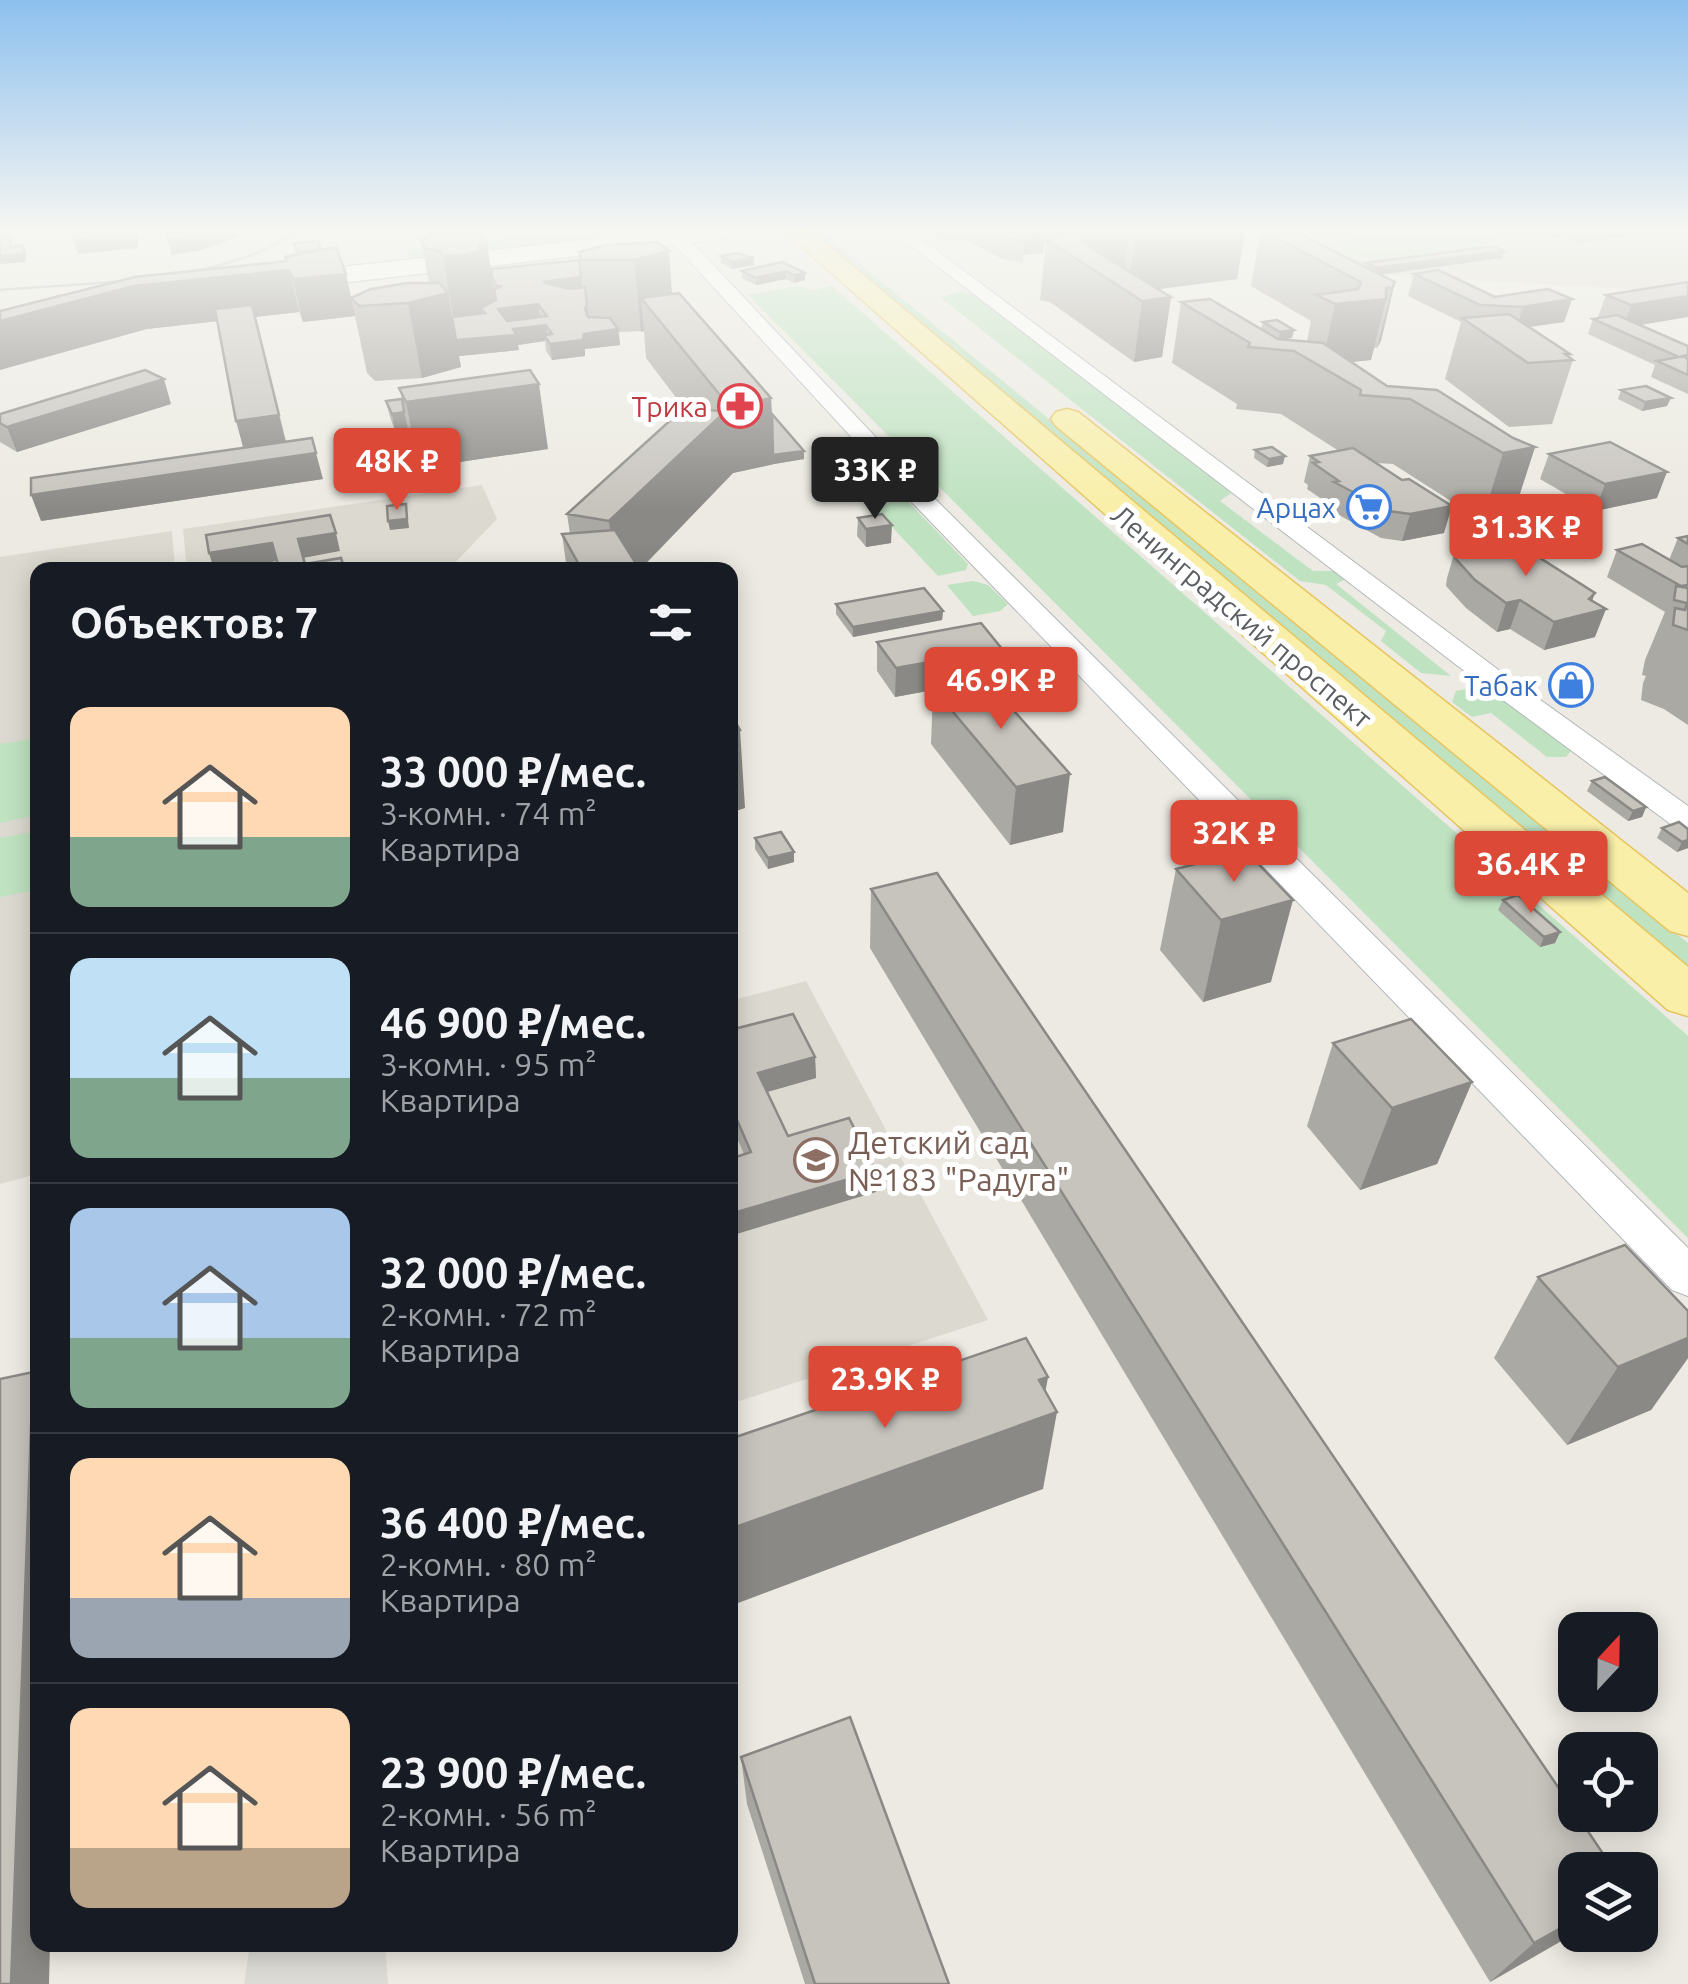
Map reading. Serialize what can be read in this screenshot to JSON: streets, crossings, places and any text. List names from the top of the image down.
{
  "streets": {
    "main road": ["Ленинградский проспект"]
  },
  "places": {
    "pharmacy": ["Трика"],
    "supermarket": ["Арцах"],
    "shop": ["Табак"],
    "school or university": ["Детский сад №183 \"Радуга\""]
  },
  "north": "top",
  "page": {
    "price": [
      "48K ₽",
      "33K ₽",
      "31.3K ₽",
      "46.9K ₽",
      "32K ₽",
      "36.4K ₽",
      "23.9K ₽"
    ],
    "heading": "Объектов: 7",
    "list": [
      {
        "name": "33 000 ₽/мес.",
        "note": "3-комн. · 74 m² · Квартира"
      },
      {
        "name": "46 900 ₽/мес.",
        "note": "3-комн. · 95 m² · Квартира"
      },
      {
        "name": "32 000 ₽/мес.",
        "note": "2-комн. · 72 m² · Квартира"
      },
      {
        "name": "36 400 ₽/мес.",
        "note": "2-комн. · 80 m² · Квартира"
      },
      {
        "name": "23 900 ₽/мес.",
        "note": "2-комн. · 56 m² · Квартира"
      }
    ]
  }
}
